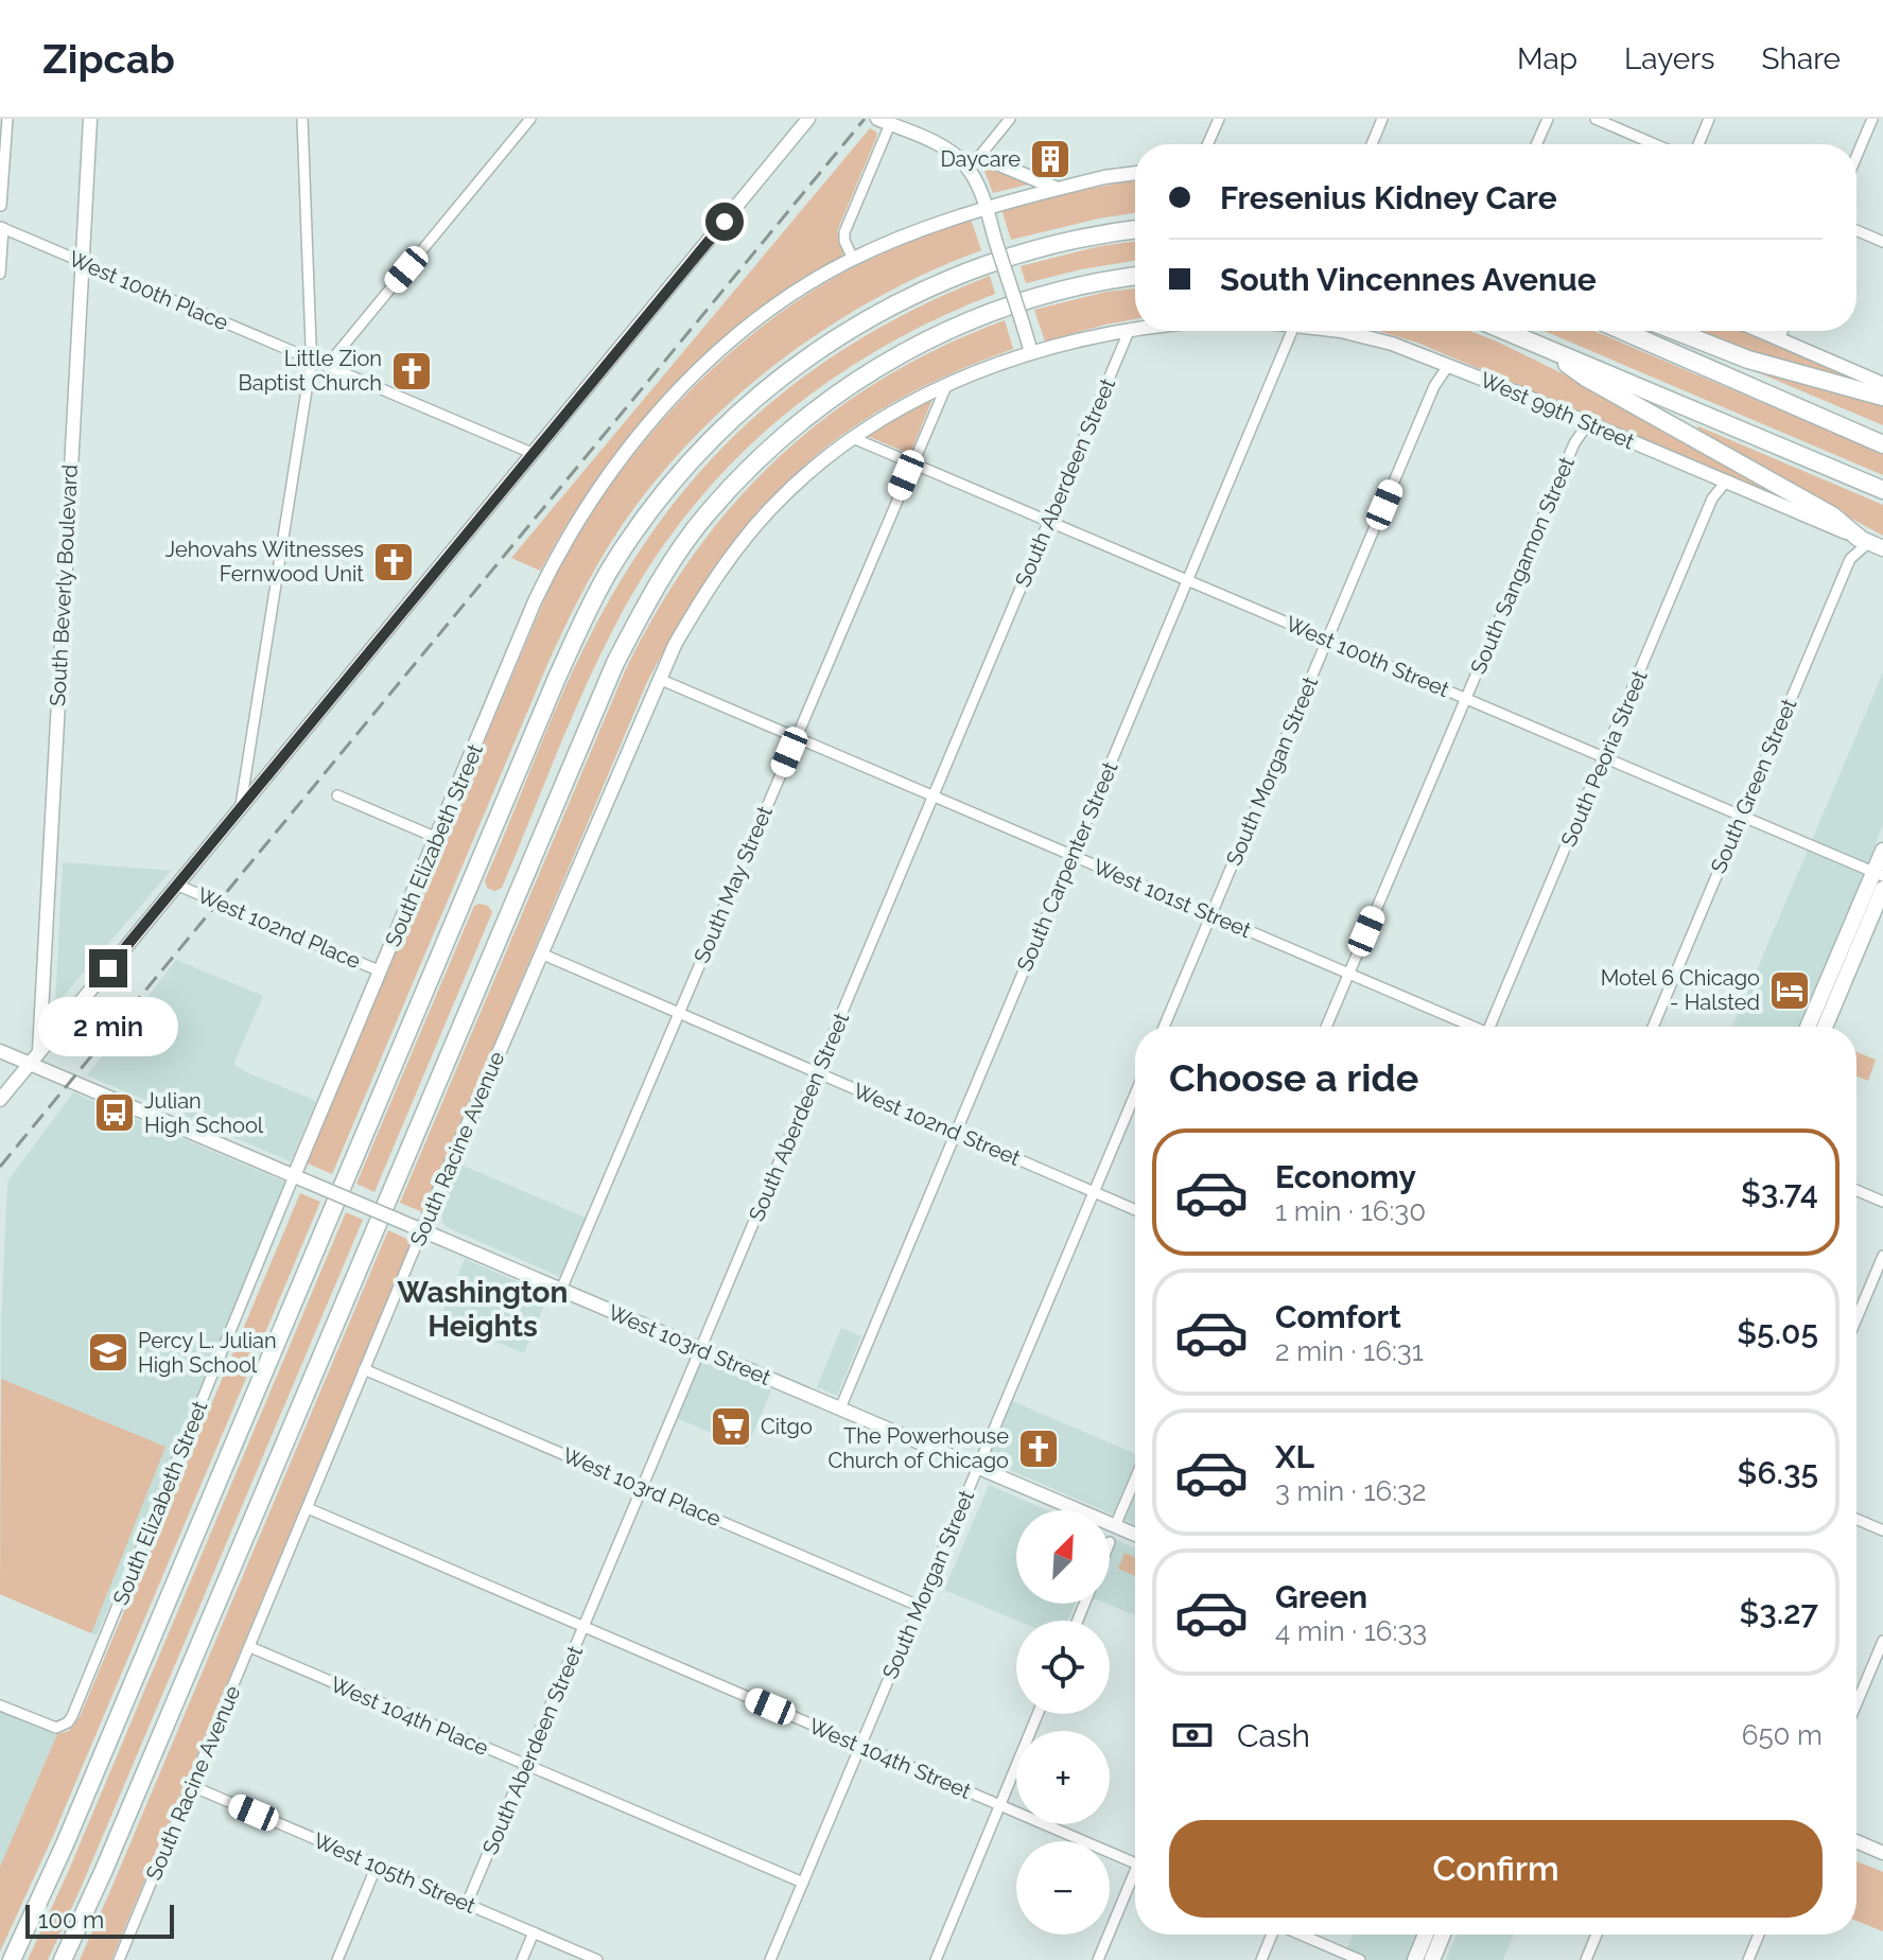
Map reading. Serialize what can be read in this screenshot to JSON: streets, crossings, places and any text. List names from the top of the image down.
{
  "streets": {
    "street": [
      "West 100th Place",
      "West 99th Street",
      "South Aberdeen Street",
      "South Sangamon Street",
      "South Beverly Boulevard",
      "West 100th Street",
      "South Peoria Street",
      "South Morgan Street",
      "South Green Street",
      "South Elizabeth Street",
      "South Carpenter Street",
      "South May Street",
      "West 101st Street",
      "West 102nd Place",
      "West 102nd Street",
      "South Racine Avenue",
      "West 103rd Street",
      "West 103rd Place",
      "West 104th Place",
      "West 104th Street",
      "West 105th Street"
    ]
  },
  "crossings": [
    ["West 100th Place", "South Beverly Boulevard"],
    ["West 99th Street", "South Aberdeen Street"],
    ["West 99th Street", "South Sangamon Street"],
    ["West 99th Street", "West 100th Street"],
    ["West 99th Street", "South Peoria Street"],
    ["West 99th Street", "South Morgan Street"],
    ["West 99th Street", "South Green Street"],
    ["West 99th Street", "South May Street"],
    ["West 99th Street", "South Racine Avenue"],
    ["South Aberdeen Street", "West 100th Street"],
    ["South Aberdeen Street", "West 101st Street"],
    ["South Aberdeen Street", "West 102nd Street"],
    ["South Aberdeen Street", "West 103rd Street"],
    ["South Aberdeen Street", "West 103rd Place"],
    ["South Aberdeen Street", "West 104th Place"],
    ["South Aberdeen Street", "West 104th Street"],
    ["South Aberdeen Street", "West 105th Street"],
    ["South Sangamon Street", "West 100th Street"],
    ["South Sangamon Street", "West 101st Street"],
    ["West 100th Street", "South Peoria Street"],
    ["West 100th Street", "South Morgan Street"],
    ["West 100th Street", "South Green Street"],
    ["West 100th Street", "South Carpenter Street"],
    ["West 100th Street", "South May Street"],
    ["West 100th Street", "South Racine Avenue"],
    ["South Morgan Street", "West 101st Street"],
    ["South Morgan Street", "West 102nd Street"],
    ["South Morgan Street", "West 103rd Street"],
    ["South Morgan Street", "West 103rd Place"],
    ["South Morgan Street", "West 104th Place"],
    ["South Morgan Street", "West 104th Street"],
    ["South Elizabeth Street", "West 102nd Place"],
    ["South Elizabeth Street", "West 103rd Street"],
    ["South Carpenter Street", "West 101st Street"],
    ["South Carpenter Street", "West 102nd Street"],
    ["South Carpenter Street", "West 103rd Street"],
    ["South May Street", "West 101st Street"],
    ["South May Street", "West 102nd Street"],
    ["South May Street", "West 103rd Street"],
    ["West 101st Street", "South Racine Avenue"],
    ["West 102nd Street", "South Racine Avenue"],
    ["South Racine Avenue", "West 103rd Street"],
    ["South Racine Avenue", "West 103rd Place"],
    ["South Racine Avenue", "West 104th Place"],
    ["South Racine Avenue", "West 104th Street"],
    ["South Racine Avenue", "West 105th Street"]
  ],
  "districts": ["Washington Heights"],
  "places": {
    "building": ["Daycare"],
    "church": ["Little Zion Baptist Church", "Jehovahs Witnesses Fernwood Unit", "The Powerhouse Church of Chicago"],
    "hotel": ["Motel 6 Chicago - Halsted"],
    "bus stop": ["Julian High School"],
    "school or university": ["Percy L. Julian High School"],
    "supermarket": ["Citgo"]
  },
  "scale_bar": "100 m",
  "north": "top right",
  "page": {
    "header": "Zipcab",
    "nav": ["Map", "Layers", "Share"],
    "banner": ["Fresenius Kidney Care", "South Vincennes Avenue"],
    "bubble": "2 min",
    "heading": "Choose a ride",
    "list": [
      {
        "name": "Economy",
        "note": "1 min · 16:30",
        "value": "$3.74"
      },
      {
        "name": "Comfort",
        "note": "2 min · 16:31",
        "value": "$5.05"
      },
      {
        "name": "XL",
        "note": "3 min · 16:32",
        "value": "$6.35"
      },
      {
        "name": "Green",
        "note": "4 min · 16:33",
        "value": "$3.27"
      }
    ],
    "map_buttons": ["+", "−"],
    "pay": ["Cash", "650 m"],
    "buttons": "Confirm",
    "scale": "100 m"
  }
}
